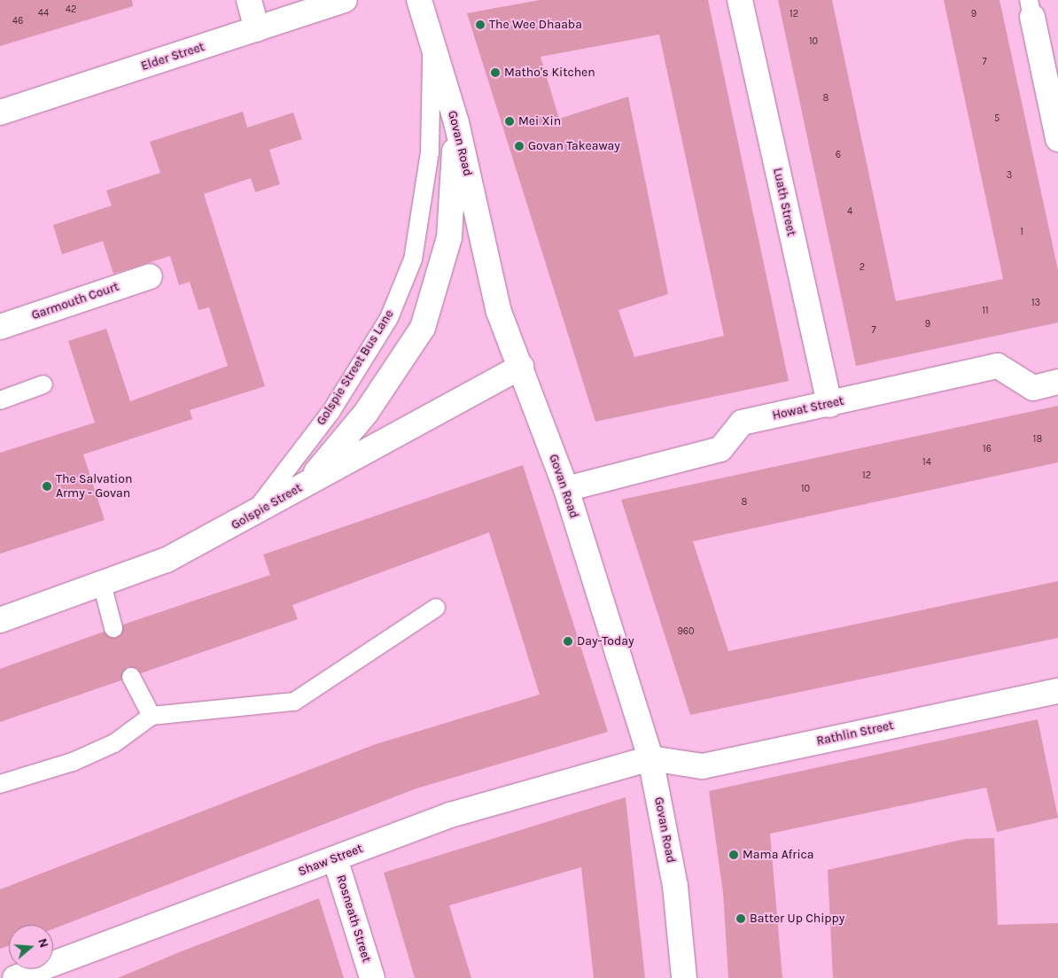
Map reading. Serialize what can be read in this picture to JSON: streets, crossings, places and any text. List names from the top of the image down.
{
  "streets": {
    "street": [
      "Elder Street",
      "Govan Road",
      "Luath Street",
      "Garmouth Court",
      "Howat Street",
      "Golspie Street",
      "Rathlin Street",
      "Shaw Street",
      "Rosneath Street"
    ],
    "lane": ["Golspie Street Bus Lane"]
  },
  "crossings": [
    ["Govan Road", "Golspie Street Bus Lane"],
    ["Govan Road", "Howat Street"],
    ["Govan Road", "Golspie Street"],
    ["Govan Road", "Rathlin Street"],
    ["Govan Road", "Shaw Street"],
    ["Luath Street", "Howat Street"],
    ["Golspie Street Bus Lane", "Golspie Street"],
    ["Rathlin Street", "Shaw Street"],
    ["Shaw Street", "Rosneath Street"]
  ],
  "places": [
    "The Wee Dhaaba",
    "Matho's Kitchen",
    "Mei Xin",
    "Govan Takeaway",
    "The Salvation Army - Govan",
    "Day-Today",
    "Mama Africa",
    "Batter Up Chippy"
  ],
  "house_numbers": [
    "42",
    "44",
    "12",
    "9",
    "46",
    "10",
    "7",
    "8",
    "5",
    "6",
    "3",
    "4",
    "1",
    "2",
    "13",
    "11",
    "9",
    "7",
    "18",
    "16",
    "14",
    "12",
    "10",
    "8",
    "960"
  ],
  "north": "right"
}
